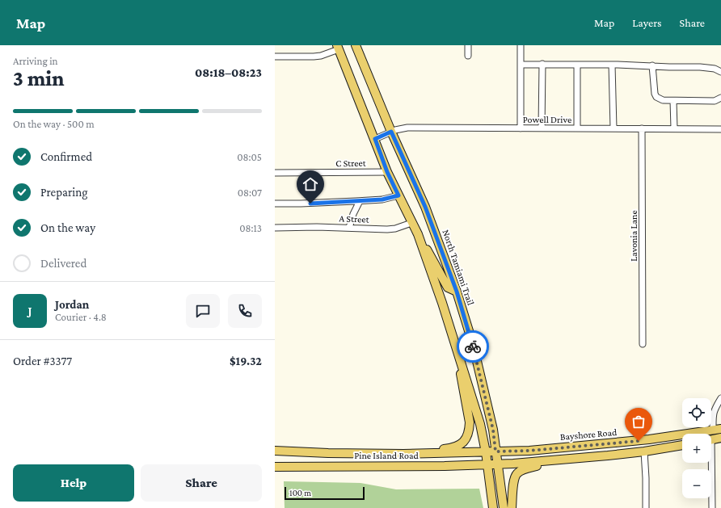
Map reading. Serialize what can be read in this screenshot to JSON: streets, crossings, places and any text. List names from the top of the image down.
{
  "streets": {
    "main road": ["North Tamiami Trail", "Bayshore Road", "Pine Island Road"],
    "street": [
      "Powell Drive",
      "C Street",
      "A Street",
      "Lavonia Lane"
    ]
  },
  "crossings": [
    ["Powell Drive", "Lavonia Lane"],
    ["Powell Drive", "North Tamiami Trail"],
    ["North Tamiami Trail", "Bayshore Road"],
    ["North Tamiami Trail", "Pine Island Road"],
    ["Bayshore Road", "Pine Island Road"]
  ],
  "scale_bar": "100 m",
  "page": {
    "header": "Map",
    "nav": ["Map", "Layers", "Share"],
    "heading": ["3 min", "Arriving in", "08:18–08:23"],
    "panel": [
      "Jordan",
      "Courier · 4.8",
      "Order #3377",
      "$19.32"
    ],
    "bar": "On the way · 500 m",
    "list": [
      ["Confirmed", "08:05"],
      ["Preparing", "08:07"],
      ["On the way", "08:13"],
      "Delivered"
    ],
    "round": "J",
    "map_buttons": ["+", "−"],
    "buttons": ["Help", "Share"],
    "scale": "100 m"
  }
}
